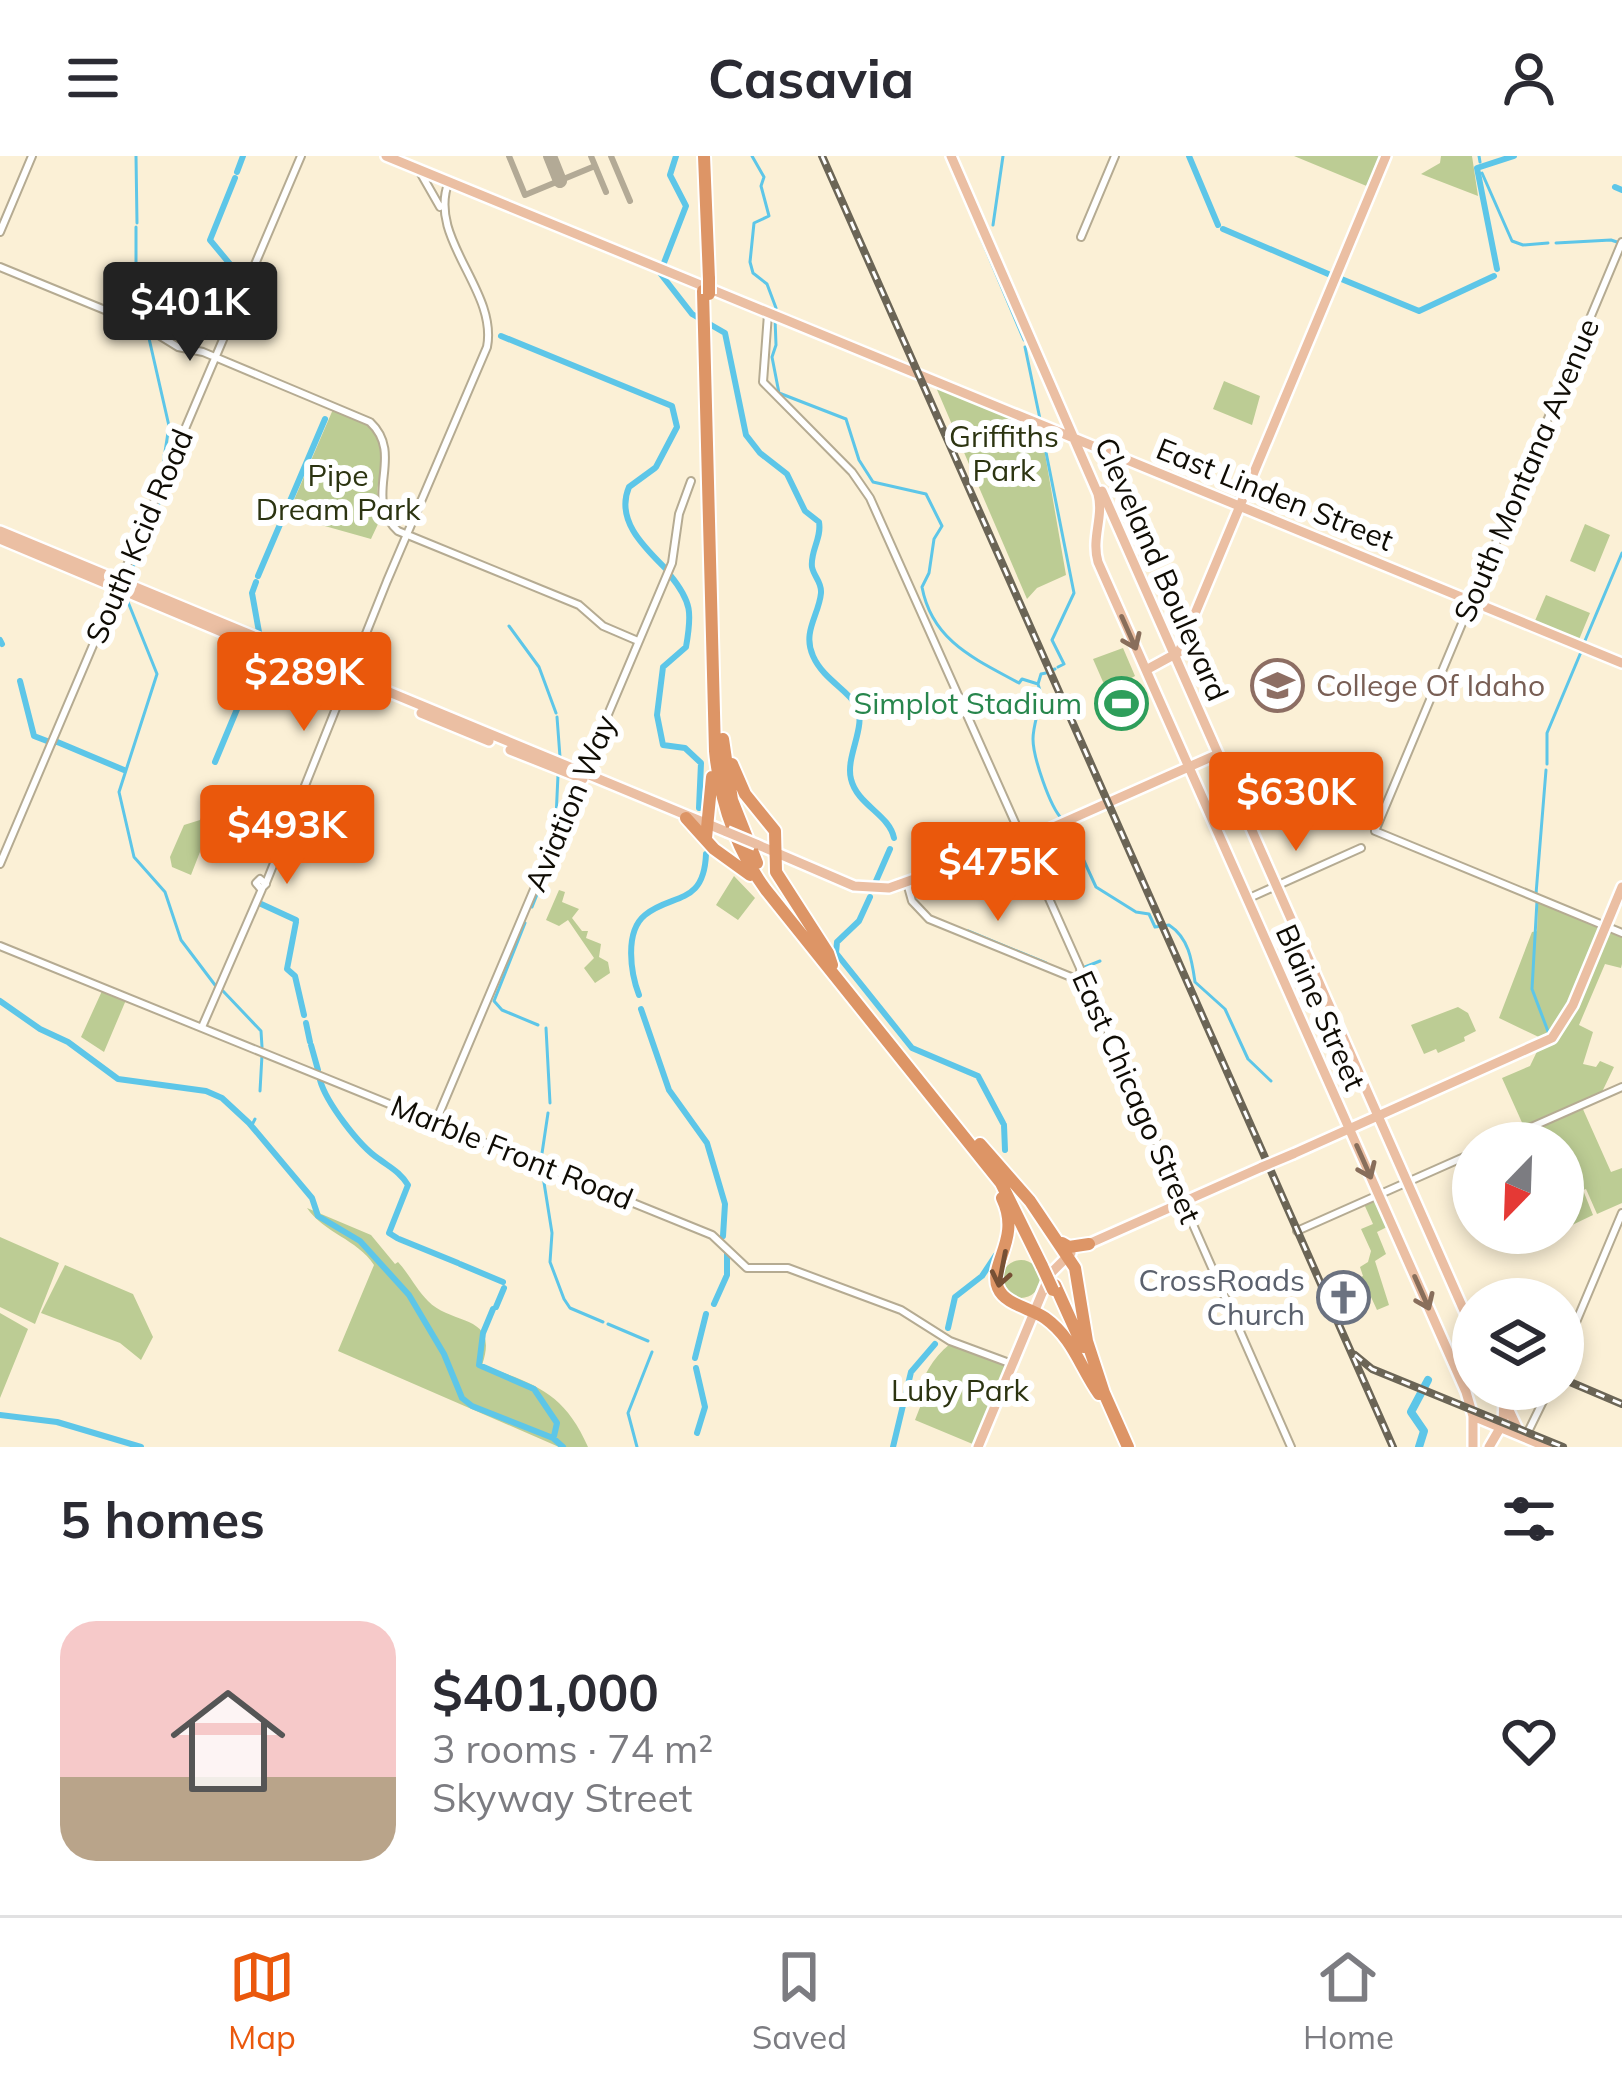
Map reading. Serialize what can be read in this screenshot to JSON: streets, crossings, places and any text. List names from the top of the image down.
{
  "streets": {
    "main road": ["East Linden Street", "Cleveland Boulevard", "Blaine Street"],
    "street": [
      "South Montana Avenue",
      "South Kcid Road",
      "Aviation Way",
      "East Chicago Street",
      "Marble Front Road"
    ]
  },
  "crossings": [
    ["South Montana Avenue", "East Linden Street"],
    ["East Linden Street", "Cleveland Boulevard"],
    ["Cleveland Boulevard", "Blaine Street"],
    ["Aviation Way", "Marble Front Road"]
  ],
  "one_way": ["Blaine Street"],
  "parks": ["Griffiths Park", "Pipe Dream Park", "Luby Park"],
  "places": {
    "school or university": ["College Of Idaho"],
    "sports": ["Simplot Stadium"],
    "church": ["CrossRoads Church"]
  },
  "north": "bottom left",
  "page": {
    "header": "Casavia",
    "price": [
      "$401K",
      "$289K",
      "$630K",
      "$493K",
      "$475K"
    ],
    "heading": "5 homes",
    "list": [
      {
        "name": "$401,000",
        "note": "3 rooms · 74 m² · Skyway Street"
      }
    ],
    "tabs": ["Map", "Saved", "Home"]
  }
}
